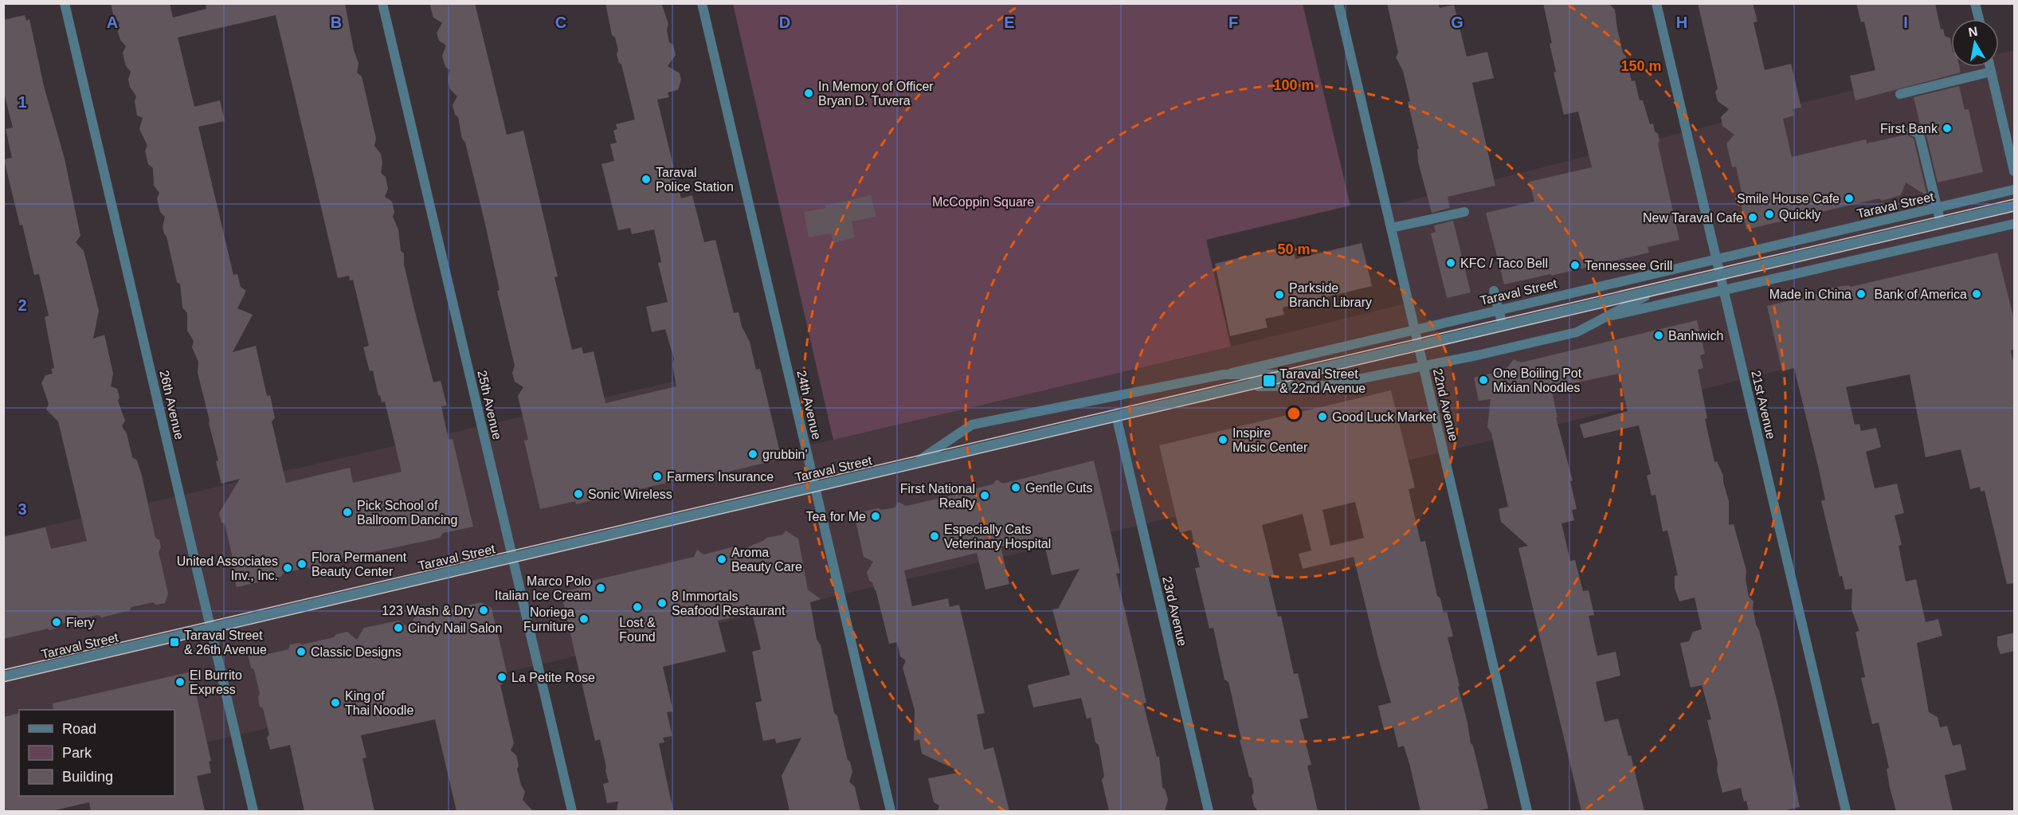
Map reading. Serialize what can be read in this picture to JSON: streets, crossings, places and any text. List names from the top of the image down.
{
  "streets": {
    "street": [
      "Taraval Street",
      "26th Avenue",
      "25th Avenue",
      "24th Avenue",
      "22nd Avenue",
      "21st Avenue",
      "23rd Avenue"
    ]
  },
  "crossings": [
    ["Taraval Street", "26th Avenue"],
    ["Taraval Street", "25th Avenue"],
    ["Taraval Street", "24th Avenue"],
    ["Taraval Street", "22nd Avenue"],
    ["Taraval Street", "21st Avenue"],
    ["Taraval Street", "23rd Avenue"]
  ],
  "parks": ["McCoppin Square"],
  "places": {
    "other": [
      "In Memory of Officer Bryan D. Tuvera",
      "First Bank",
      "Taraval Police Station",
      "Smile House Cafe",
      "Quickly",
      "New Taraval Cafe",
      "KFC / Taco Bell",
      "Tennessee Grill",
      "Made in China",
      "Bank of America",
      "Parkside Branch Library",
      "Banhwich",
      "One Boiling Pot Mixian Noodles",
      "Good Luck Market",
      "Inspire Music Center",
      "grubbin'",
      "Farmers Insurance",
      "Gentle Cuts",
      "Sonic Wireless",
      "First National Realty",
      "Pick School of Ballroom Dancing",
      "Tea for Me",
      "Especially Cats Veterinary Hospital",
      "Aroma Beauty Care",
      "Flora Permanent Beauty Center",
      "United Associates Inv., Inc.",
      "Marco Polo Italian Ice Cream",
      "8 Immortals Seafood Restaurant",
      "Lost & Found",
      "123 Wash & Dry",
      "Noriega Furniture",
      "Fiery",
      "Cindy Nail Salon",
      "Classic Designs",
      "La Petite Rose",
      "El Burrito Express",
      "King of Thai Noodle"
    ],
    "transit": ["Taraval Street & 22nd Avenue", "Taraval Street & 26th Avenue"]
  },
  "legend": ["Road", "Park", "Building"],
  "north": "top",
  "grid": {
    "columns": [
      "A",
      "B",
      "C",
      "D",
      "E",
      "F",
      "G",
      "H",
      "I"
    ],
    "rows": ["1", "2", "3"]
  },
  "rings": ["150 m", "100 m", "50 m"]
}
